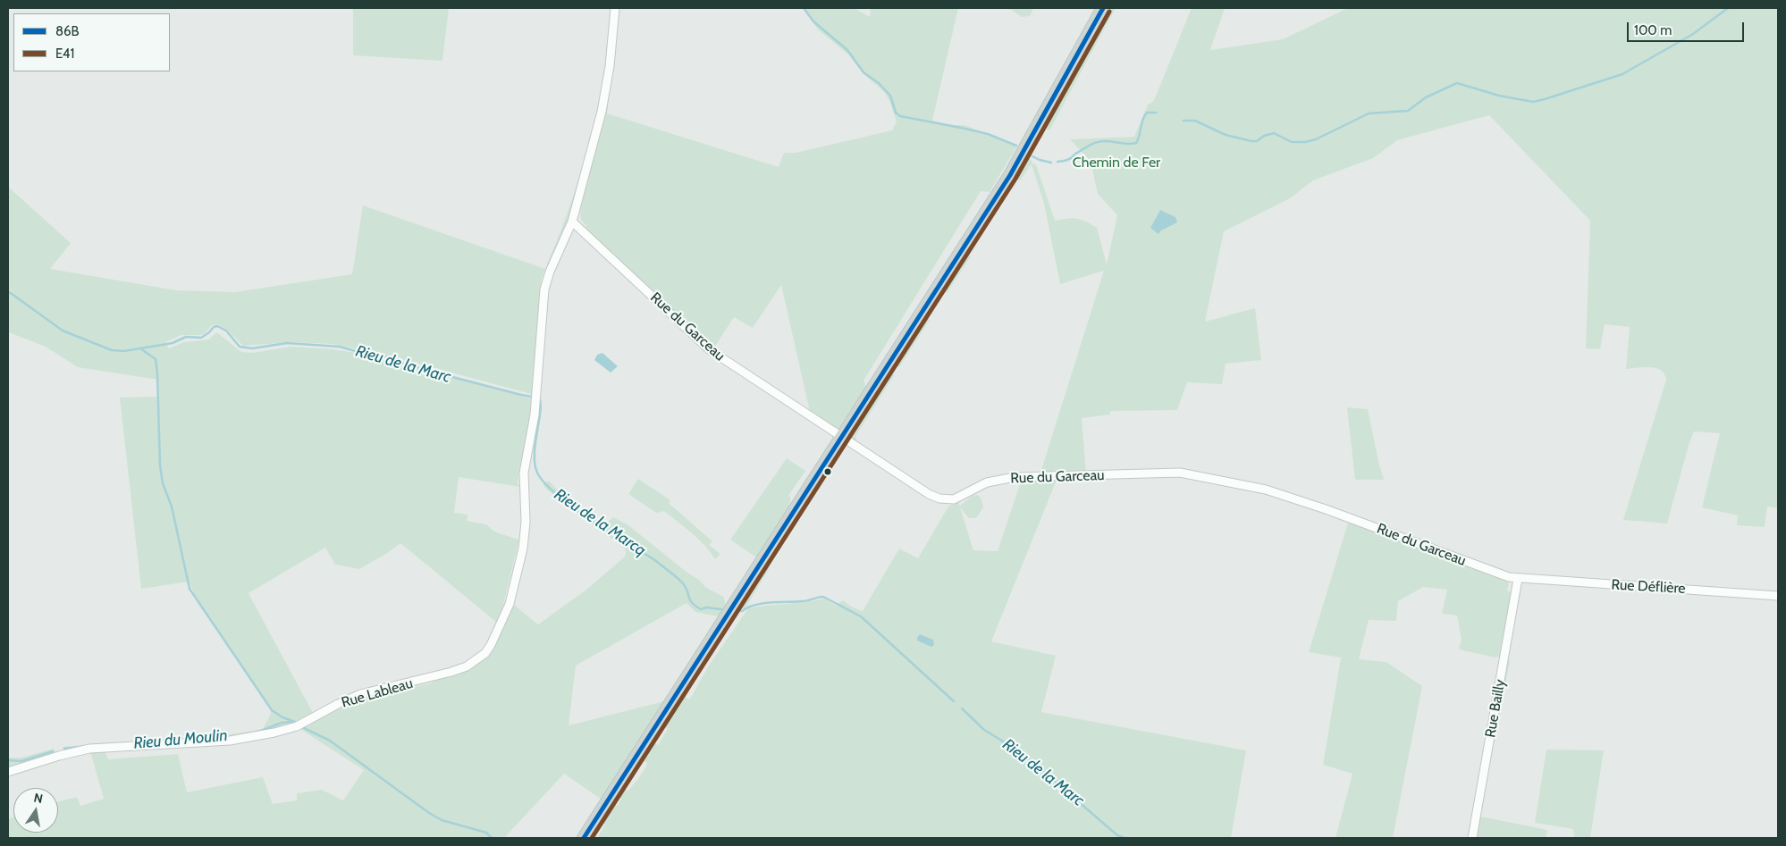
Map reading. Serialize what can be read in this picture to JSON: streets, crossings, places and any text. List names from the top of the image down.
{
  "streets": {
    "street": [
      "Rue du Garceau",
      "Rue Déflière",
      "Rue Lableau",
      "Rue Bailly"
    ]
  },
  "crossings": [
    ["Rue du Garceau", "Rue Déflière"],
    ["Rue du Garceau", "Rue Lableau"],
    ["Rue du Garceau", "Rue Bailly"],
    ["Rue Déflière", "Rue Bailly"]
  ],
  "water": ["Rieu de la Marc", "Rieu de la Marcq", "Rieu du Moulin"],
  "parks": ["Chemin de Fer"],
  "lines": ["transit line 86B", "transit line E41"],
  "legend": ["86B", "E41"],
  "scale_bar": "100 m",
  "north": "top"
}
